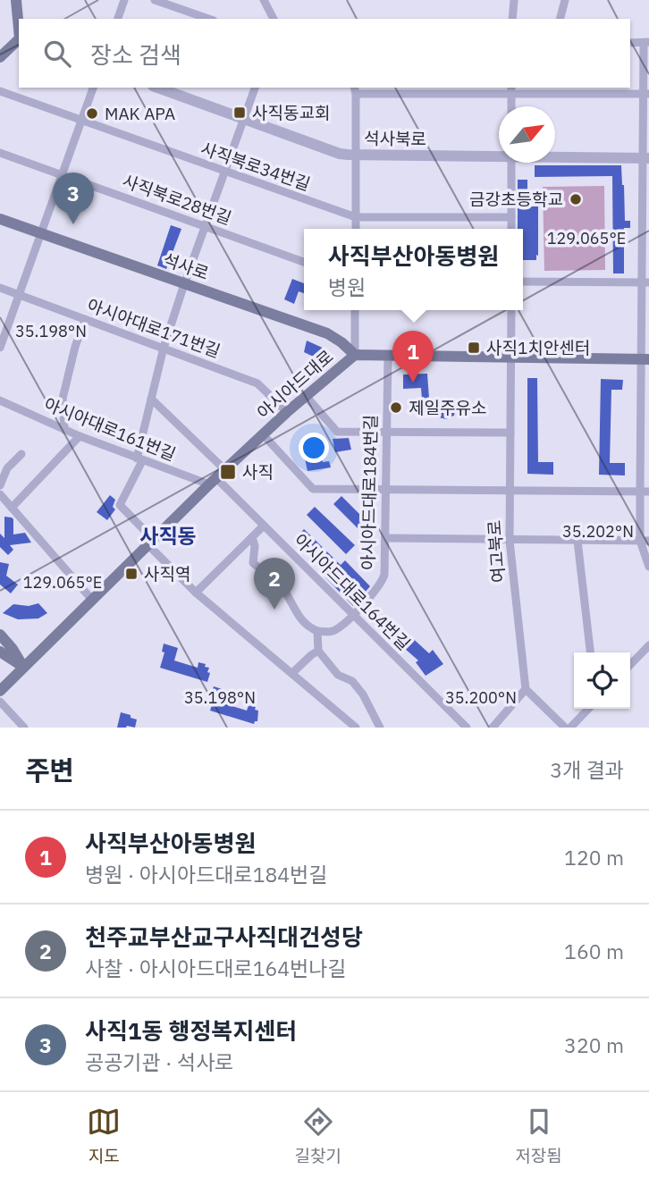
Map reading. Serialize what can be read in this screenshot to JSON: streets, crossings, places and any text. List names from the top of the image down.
{
  "streets": {
    "main road": ["석사로", "아시아드대로"],
    "street": [
      "석사북로",
      "사직북로34번길",
      "사직북로28번길",
      "아시아대로171번길",
      "아시아대로161번길",
      "아시아드대로184번길",
      "여고북로",
      "아시아드대로164번길"
    ]
  },
  "crossings": [
    ["석사로", "아시아드대로"],
    ["아시아대로171번길", "아시아드대로"],
    ["아시아드대로", "아시아대로161번길"],
    ["아시아드대로", "아시아드대로184번길"],
    ["아시아드대로", "여고북로"],
    ["아시아드대로", "아시아드대로164번길"],
    ["아시아대로161번길", "아시아드대로164번길"],
    ["아시아드대로184번길", "아시아드대로164번길"]
  ],
  "districts": ["사직동"],
  "places": {
    "transit": [
      "사직동교회",
      "사직1치안센터",
      "사직",
      "사직역"
    ],
    "other": ["MAK APA", "금강초등학교", "제일주유소"]
  },
  "north": "top right",
  "page": {
    "search": "장소 검색",
    "pins": ["3", "1", "2"],
    "popup": ["사직부산아동병원", "병원"],
    "heading": ["주변", "3개 결과"],
    "list": [
      {
        "mark": "1",
        "name": "사직부산아동병원",
        "note": "병원 · 아시아드대로184번길",
        "value": "120 m"
      },
      {
        "mark": "2",
        "name": "천주교부산교구사직대건성당",
        "note": "사찰 · 아시아드대로164번나길",
        "value": "160 m"
      },
      {
        "mark": "3",
        "name": "사직1동 행정복지센터",
        "note": "공공기관 · 석사로",
        "value": "320 m"
      }
    ],
    "nav": ["지도", "길찾기", "저장됨"]
  },
  "coordinates": [
    "129.065°E",
    "35.198°N",
    "35.202°N",
    "35.200°N"
  ]
}
